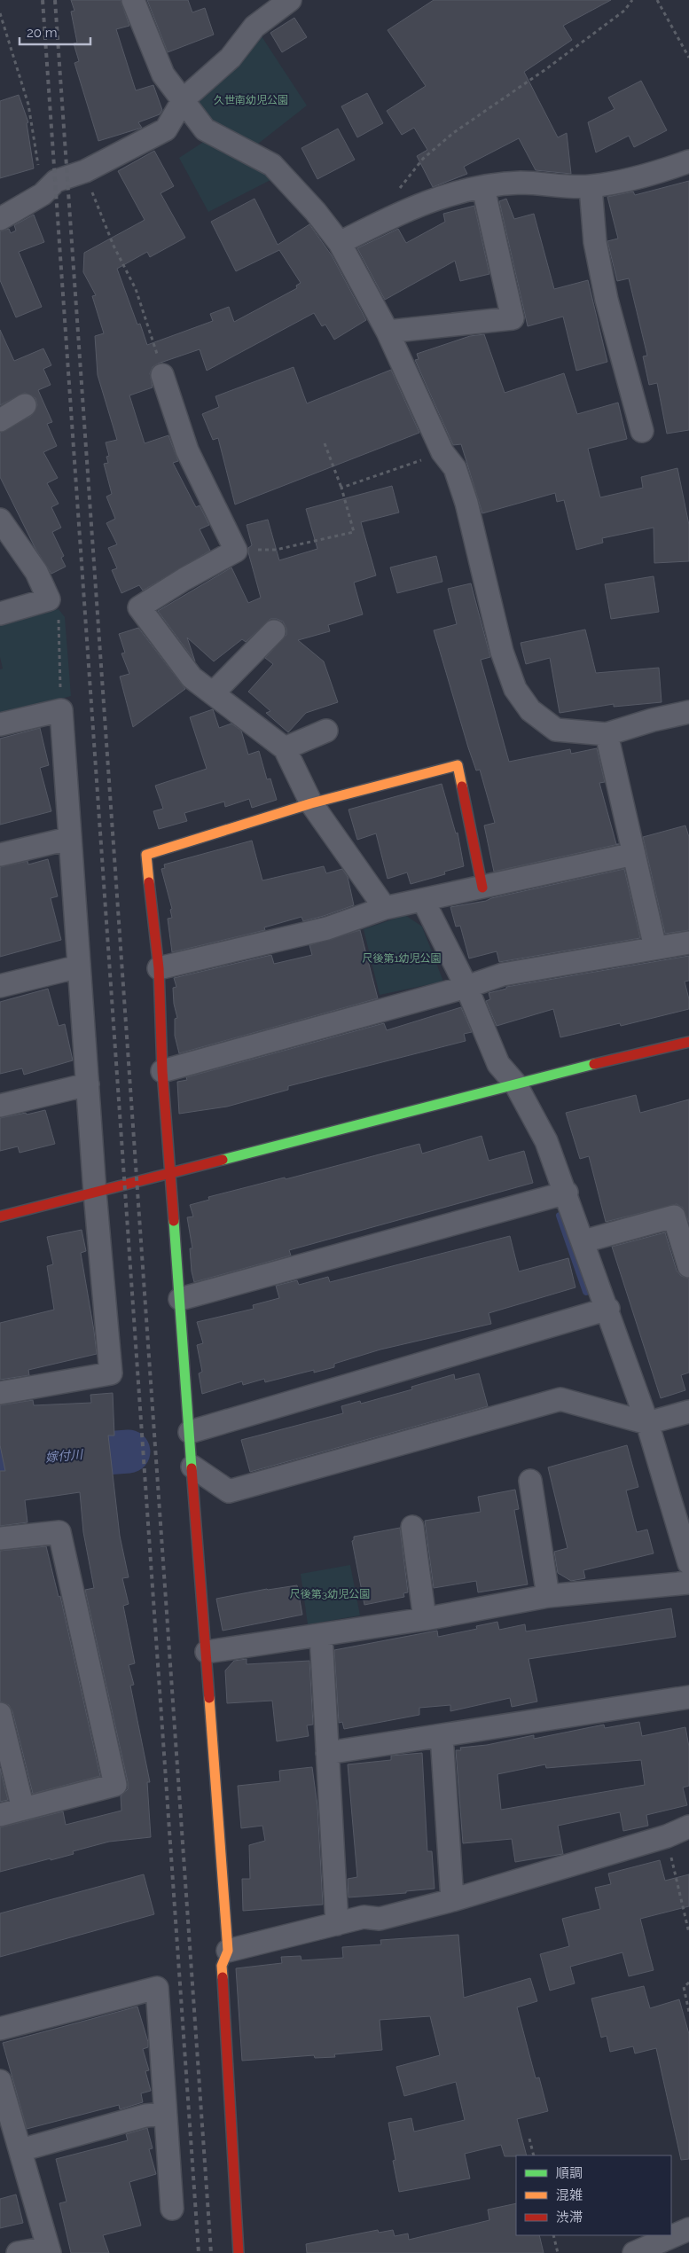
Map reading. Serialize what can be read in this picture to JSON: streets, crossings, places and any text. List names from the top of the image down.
{
  "water": ["嫁付川"],
  "parks": ["久世南幼児公園", "尺後第1幼児公園", "尺後第3幼児公園"],
  "legend": ["順調", "混雑", "渋滞"],
  "scale_bar": "20 m"
}
